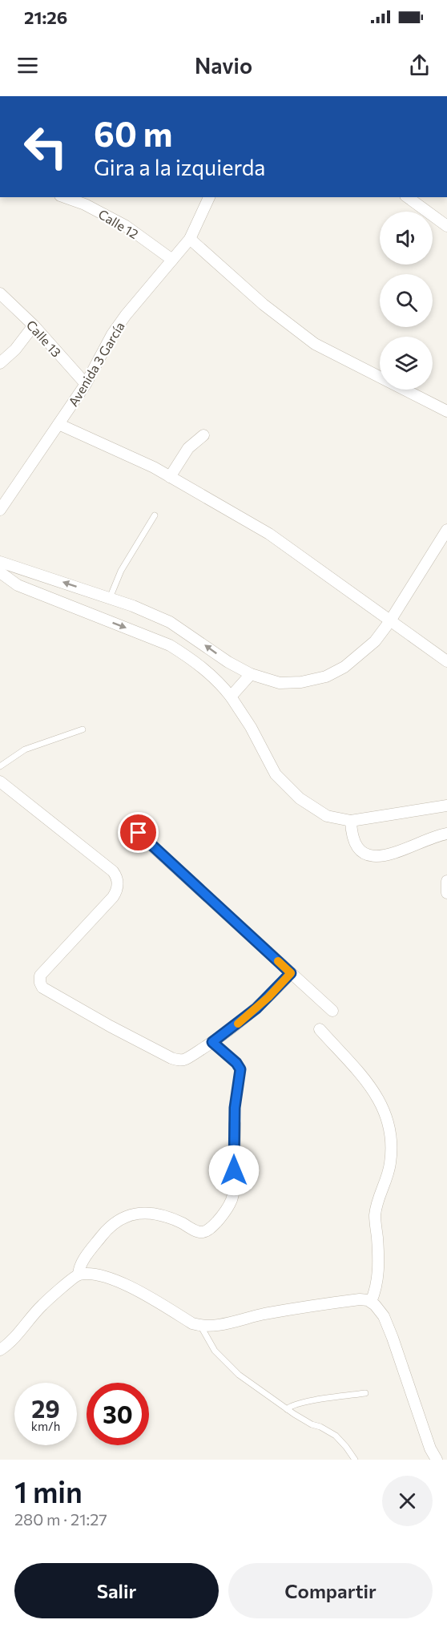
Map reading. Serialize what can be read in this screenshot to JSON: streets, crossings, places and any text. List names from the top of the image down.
{
  "streets": {
    "street": ["Calle 12", "Calle 13", "Avenida 3 García"]
  },
  "crossings": [
    ["Calle 12", "Avenida 3 García"],
    ["Calle 13", "Avenida 3 García"]
  ],
  "page": {
    "status": "21:26",
    "header": "Navio",
    "turn": ["60 m", "Gira a la izquierda"],
    "speed": "29 km/h",
    "limit": "30",
    "heading": ["1 min", "280 m · 21:27"],
    "buttons": ["Salir", "Compartir"]
  }
}
